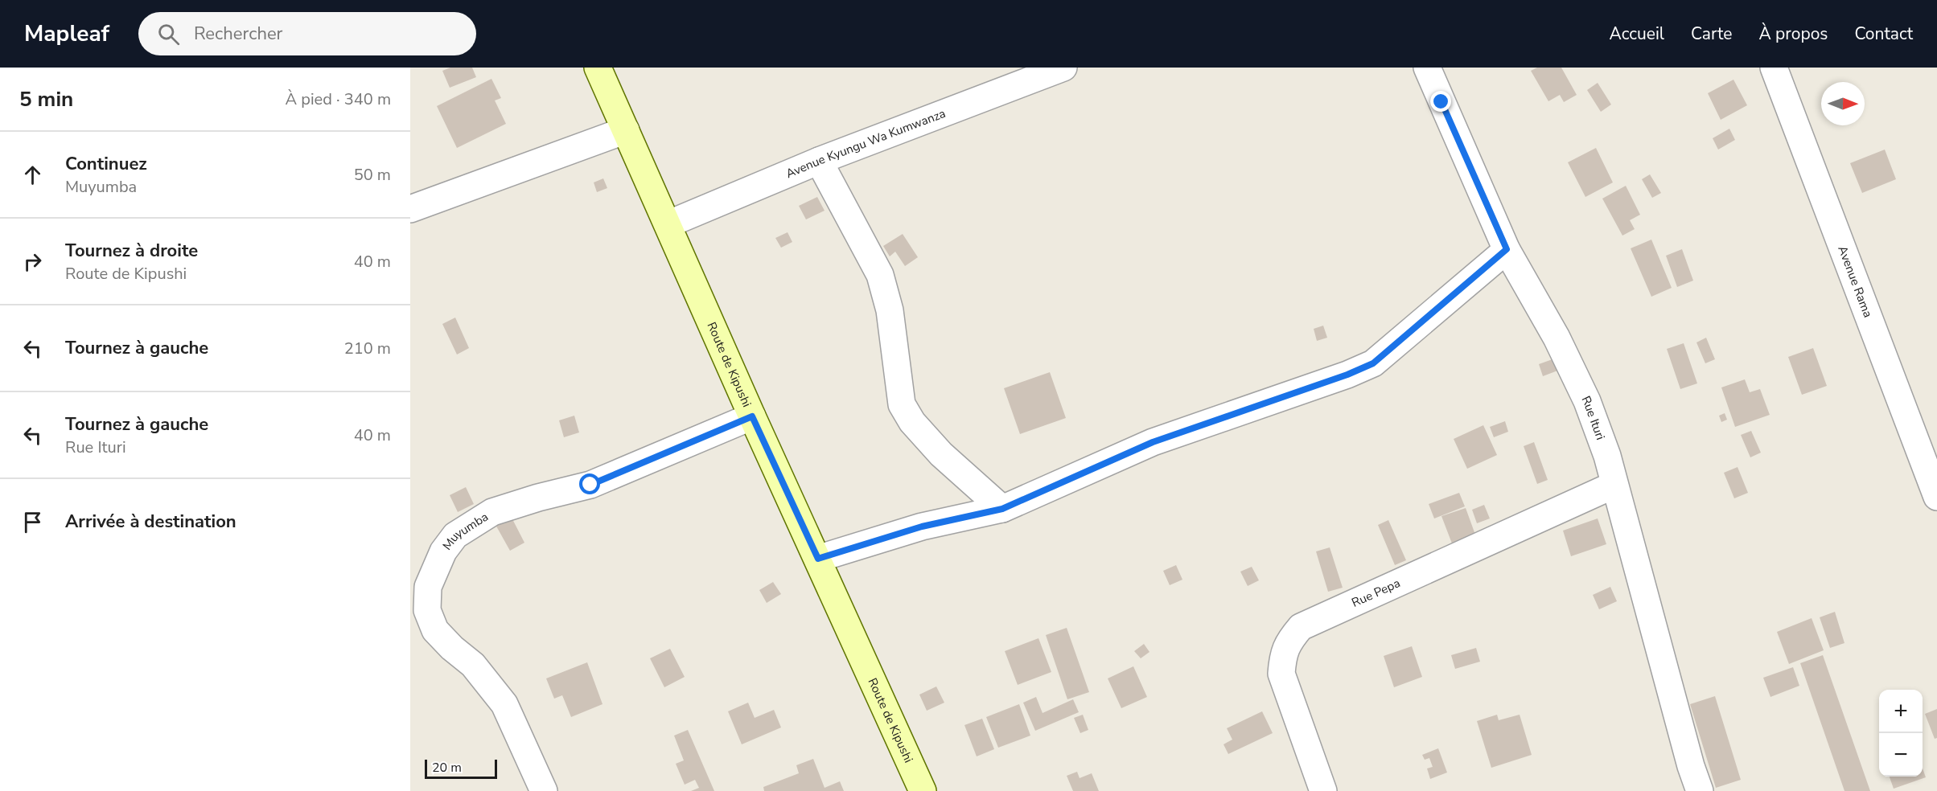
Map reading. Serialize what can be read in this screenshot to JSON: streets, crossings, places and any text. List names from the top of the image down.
{
  "streets": {
    "main road": ["Route de Kipushi"],
    "street": [
      "Avenue Kyungu Wa Kumwanza",
      "Avenue Rama",
      "Rue Ituri",
      "Muyumba",
      "Rue Pepa"
    ]
  },
  "crossings": [
    ["Avenue Kyungu Wa Kumwanza", "Route de Kipushi"],
    ["Route de Kipushi", "Muyumba"],
    ["Rue Ituri", "Rue Pepa"]
  ],
  "scale_bar": "20 m",
  "north": "right",
  "page": {
    "header": "Mapleaf",
    "search": "Rechercher",
    "nav": [
      "Accueil",
      "Carte",
      "À propos",
      "Contact"
    ],
    "heading": ["5 min", "À pied · 340 m"],
    "list": [
      ["Continuez", "Muyumba", "50 m"],
      ["Tournez à droite", "Route de Kipushi", "40 m"],
      ["Tournez à gauche", "210 m"],
      ["Tournez à gauche", "Rue Ituri", "40 m"],
      "Arrivée à destination"
    ],
    "map_buttons": ["+", "−"],
    "scale": "20 m"
  }
}
